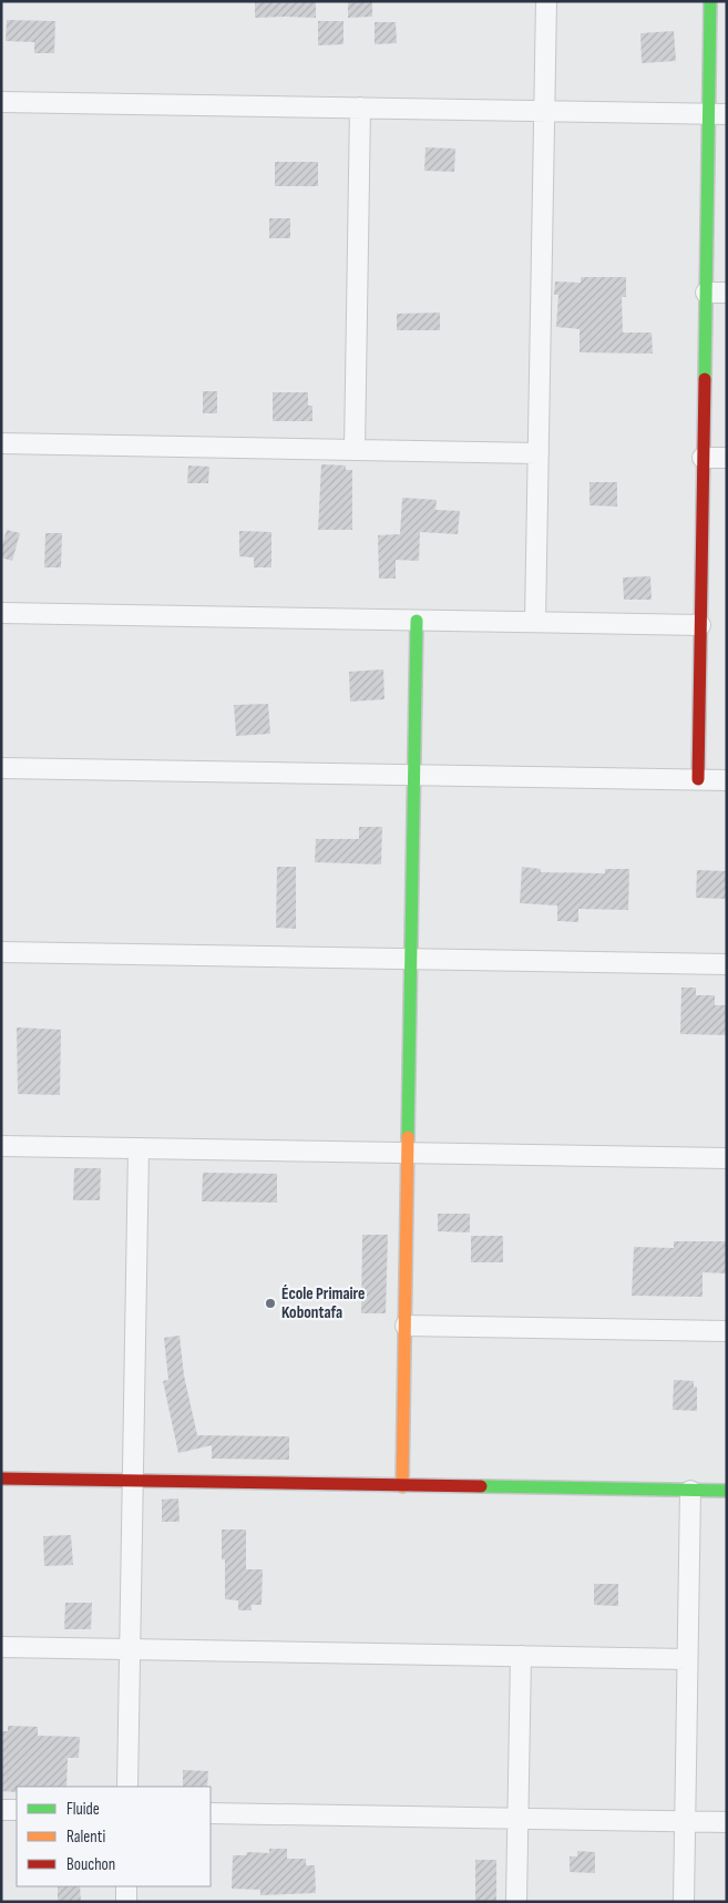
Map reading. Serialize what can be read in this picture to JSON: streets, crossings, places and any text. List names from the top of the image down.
{
  "places": ["École Primaire Kobontafa"],
  "legend": ["Fluide", "Ralenti", "Bouchon"]
}
